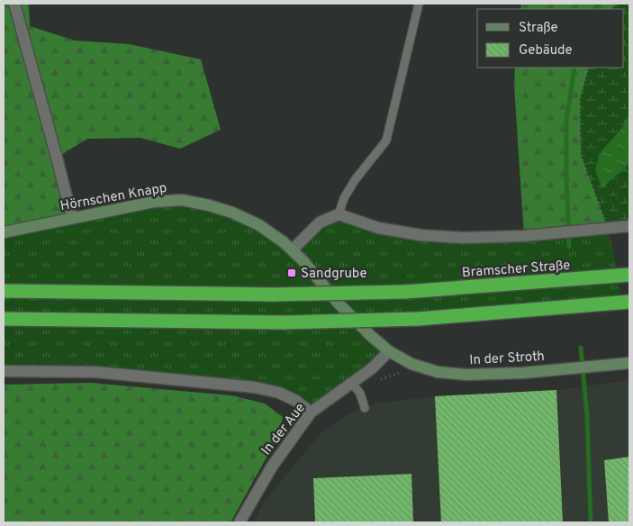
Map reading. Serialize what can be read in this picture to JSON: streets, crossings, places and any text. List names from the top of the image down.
{
  "streets": {
    "highway": ["Bramscher Straße"],
    "street": ["Hörnschen Knapp", "In der Stroth", "In der Aue"]
  },
  "crossings": [
    ["Hörnschen Knapp", "In der Stroth"],
    ["Hörnschen Knapp", "In der Aue"],
    ["In der Stroth", "In der Aue"]
  ],
  "places": {
    "transit": ["Sandgrube"]
  },
  "legend": ["Straße", "Gebäude"]
}
